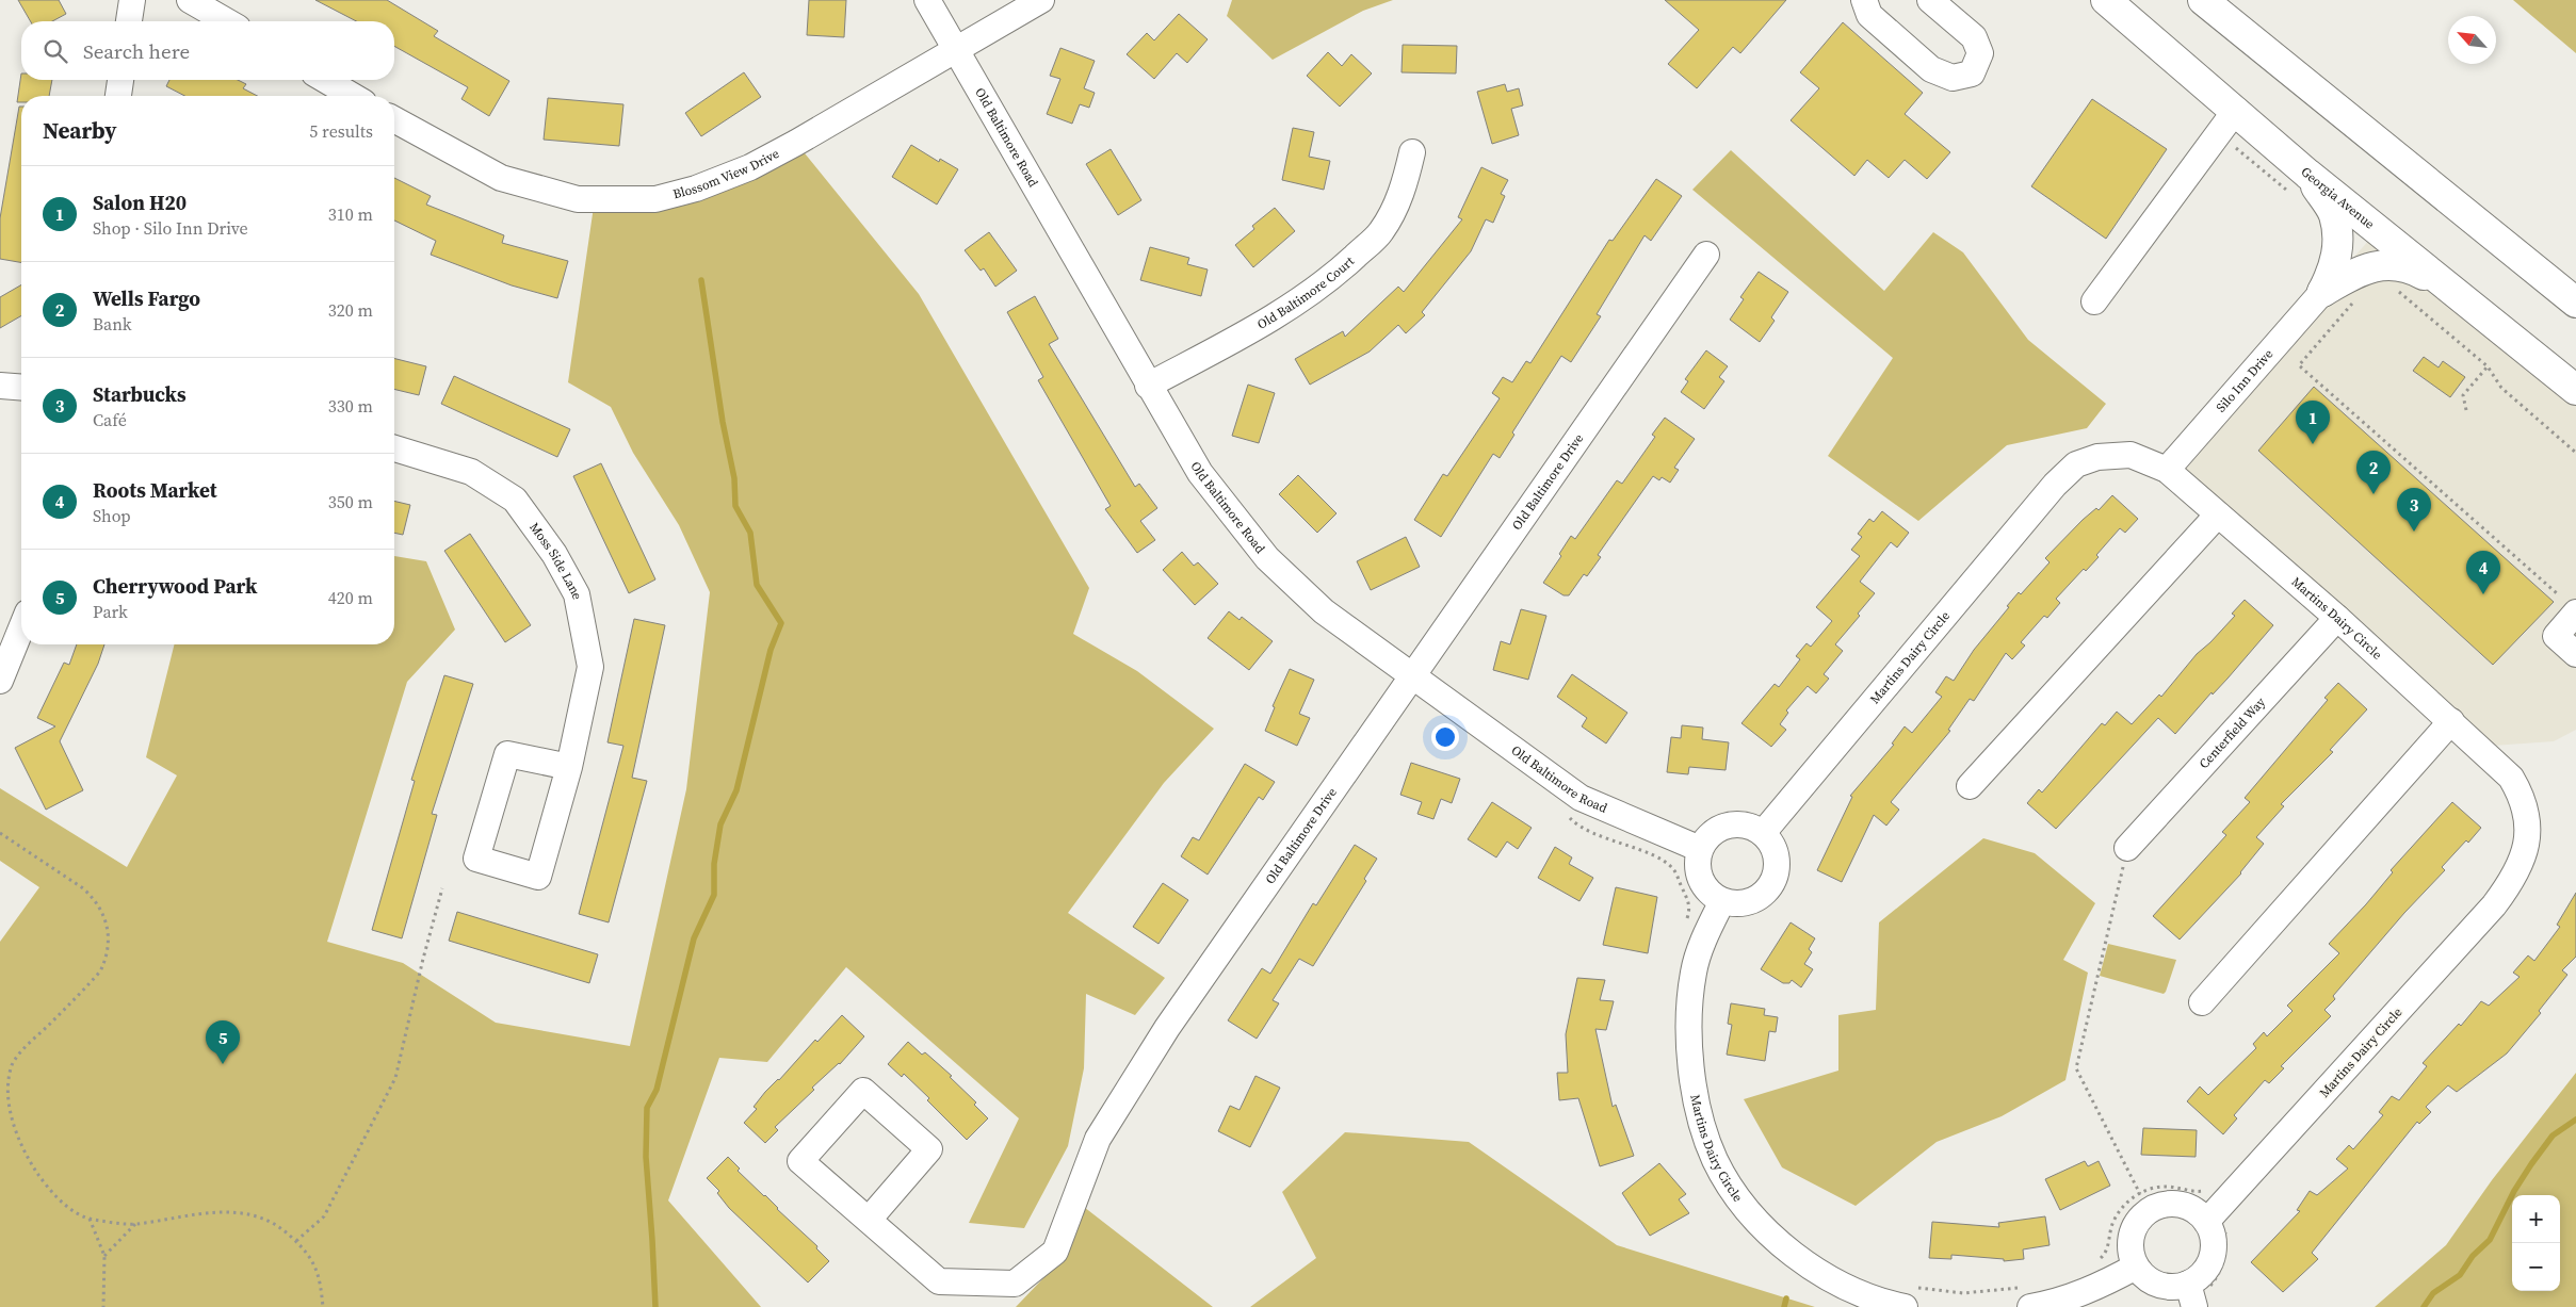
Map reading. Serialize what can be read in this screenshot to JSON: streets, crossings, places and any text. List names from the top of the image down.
{
  "streets": {
    "main road": ["Georgia Avenue"],
    "street": [
      "Old Baltimore Road",
      "Blossom View Drive",
      "Old Baltimore Court",
      "Silo Inn Drive",
      "Old Baltimore Drive",
      "Moss Side Lane",
      "Martins Dairy Circle",
      "Centerfield Way"
    ]
  },
  "crossings": [
    ["Old Baltimore Road", "Blossom View Drive"],
    ["Old Baltimore Road", "Old Baltimore Court"],
    ["Old Baltimore Road", "Old Baltimore Drive"],
    ["Old Baltimore Road", "Martins Dairy Circle"],
    ["Silo Inn Drive", "Martins Dairy Circle"],
    ["Martins Dairy Circle", "Centerfield Way"]
  ],
  "north": "top left",
  "page": {
    "search": "Search here",
    "heading": ["Nearby", "5 results"],
    "list": [
      {
        "mark": "1",
        "name": "Salon H20",
        "note": "Shop · Silo Inn Drive",
        "value": "310 m"
      },
      {
        "mark": "2",
        "name": "Wells Fargo",
        "note": "Bank",
        "value": "320 m"
      },
      {
        "mark": "3",
        "name": "Starbucks",
        "note": "Café",
        "value": "330 m"
      },
      {
        "mark": "4",
        "name": "Roots Market",
        "note": "Shop",
        "value": "350 m"
      },
      {
        "mark": "5",
        "name": "Cherrywood Park",
        "note": "Park",
        "value": "420 m"
      }
    ],
    "pins": [
      "1",
      "2",
      "3",
      "4",
      "5"
    ],
    "map_buttons": ["+", "−"]
  }
}
